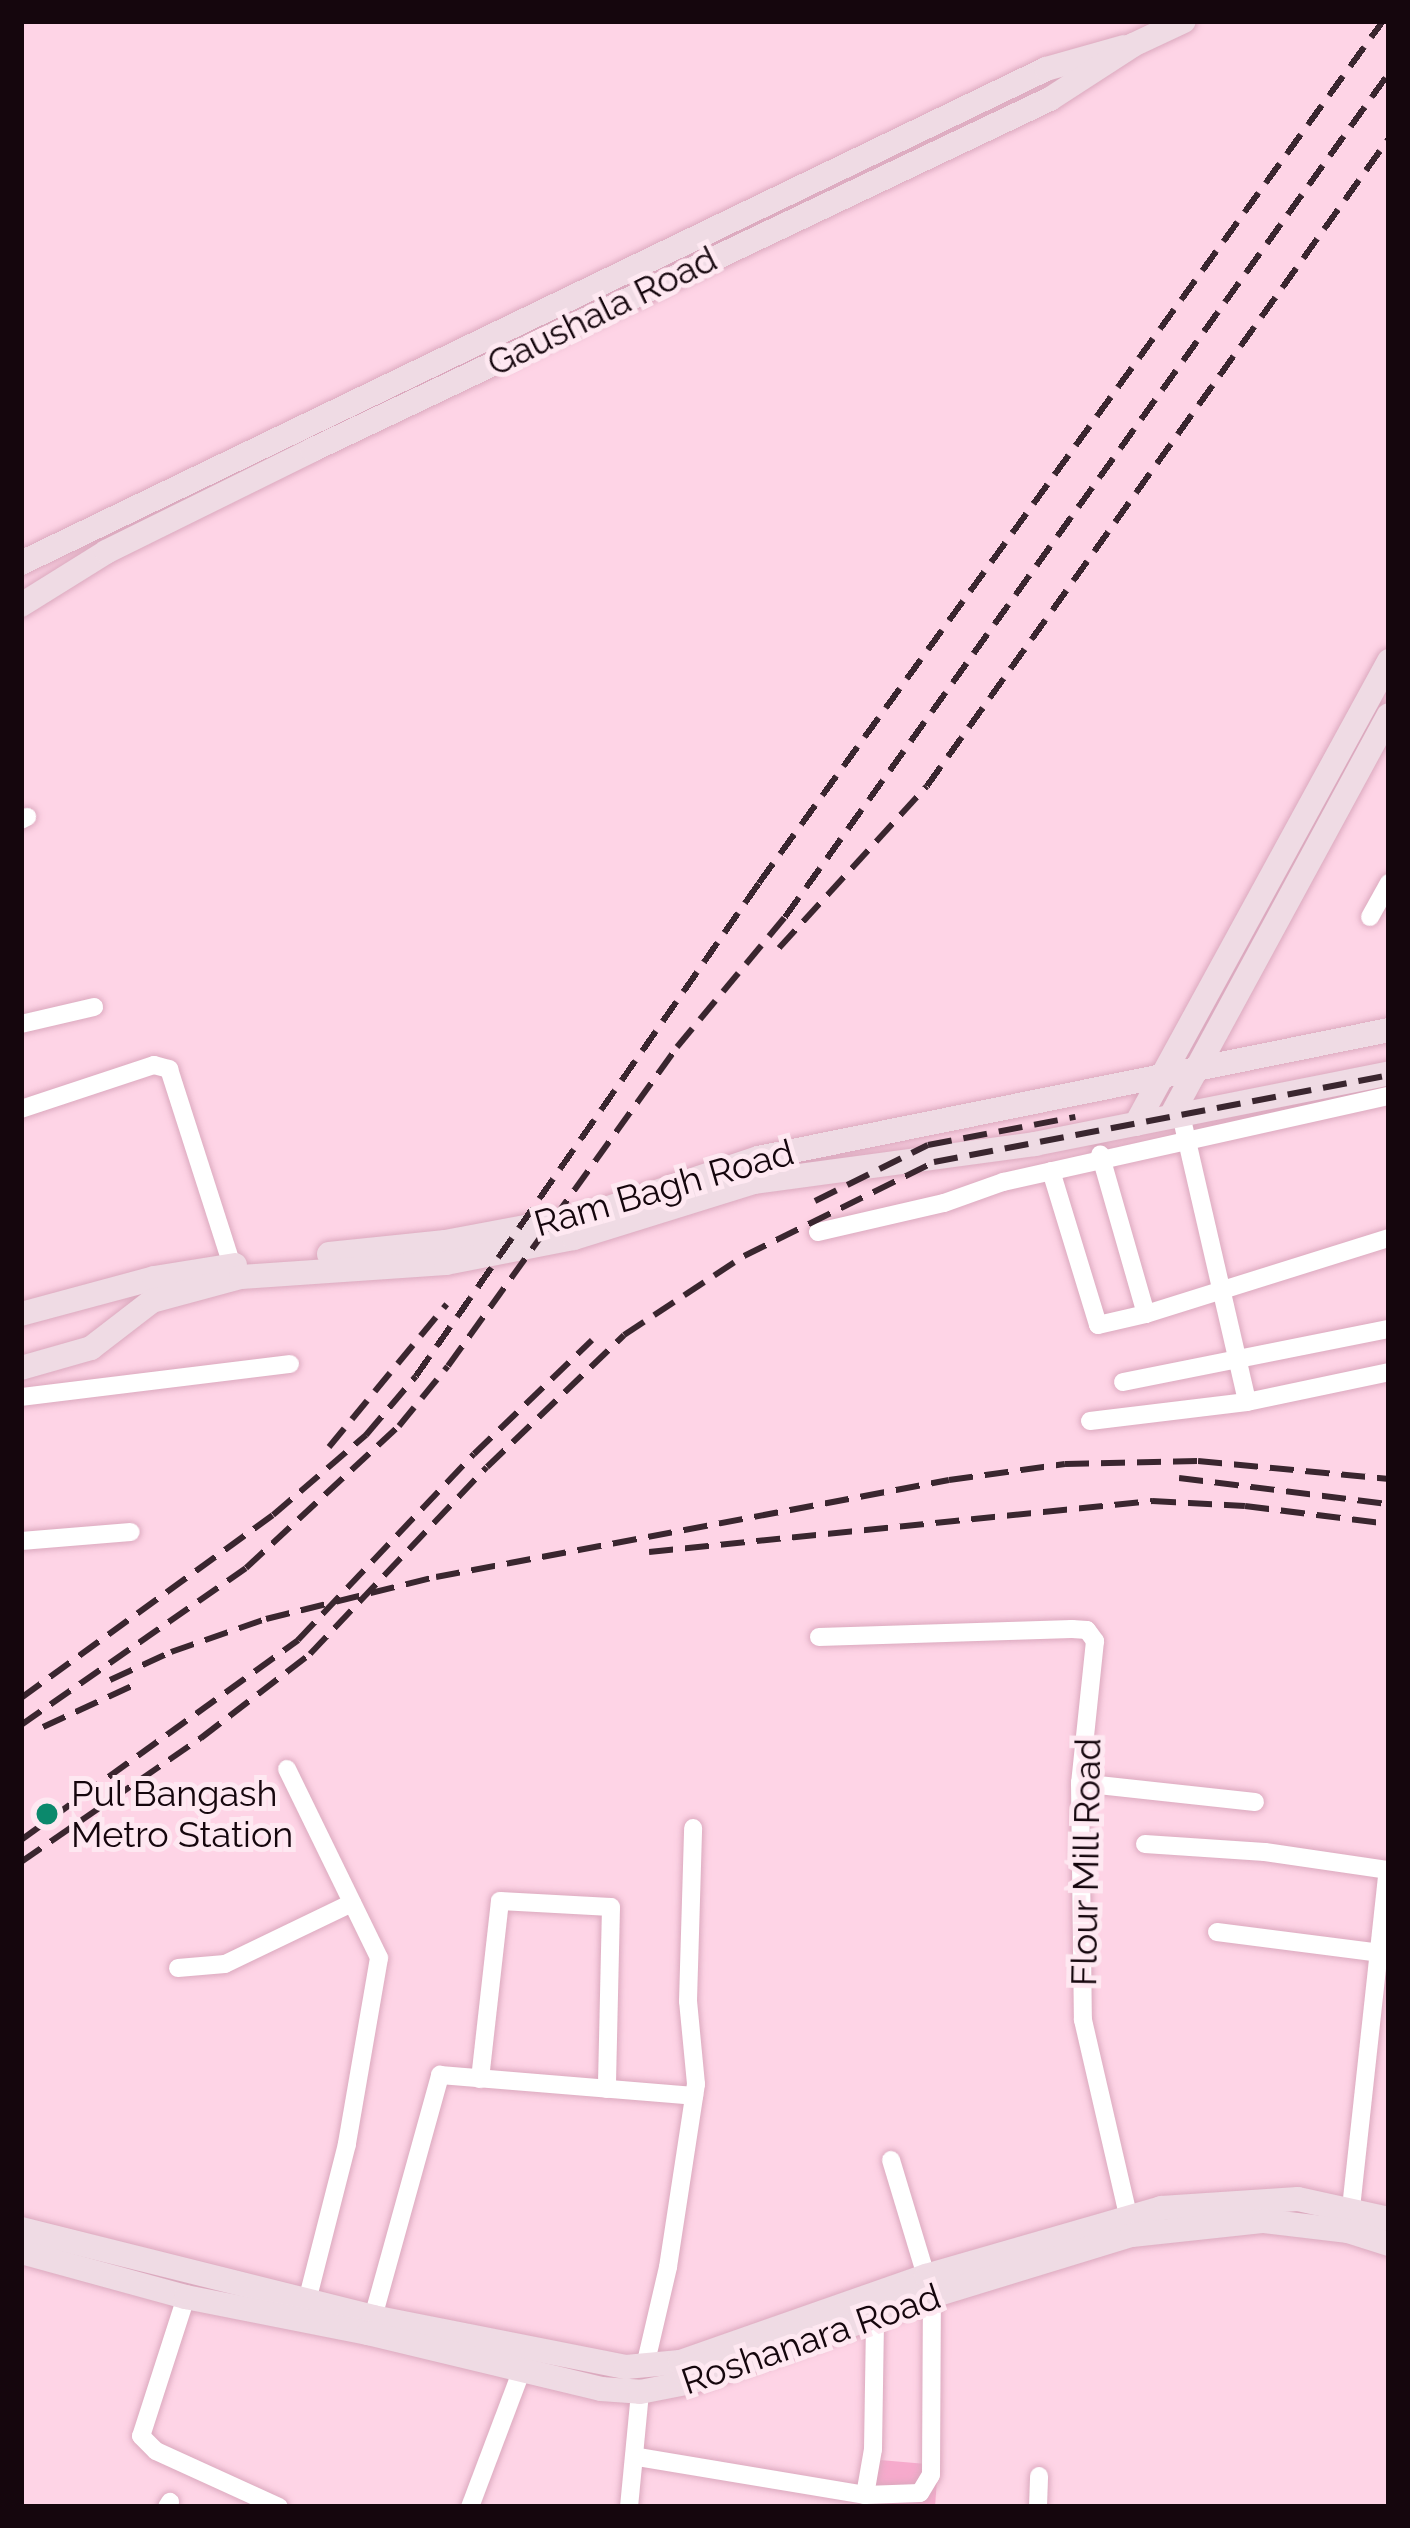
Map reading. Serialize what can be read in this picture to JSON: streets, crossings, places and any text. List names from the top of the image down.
{
  "streets": {
    "street": [
      "Gaushala Road",
      "Ram Bagh Road",
      "Flour Mill Road",
      "Roshanara Road"
    ]
  },
  "crossings": [
    ["Flour Mill Road", "Roshanara Road"]
  ],
  "places": ["Pul Bangash Metro Station"]
}
